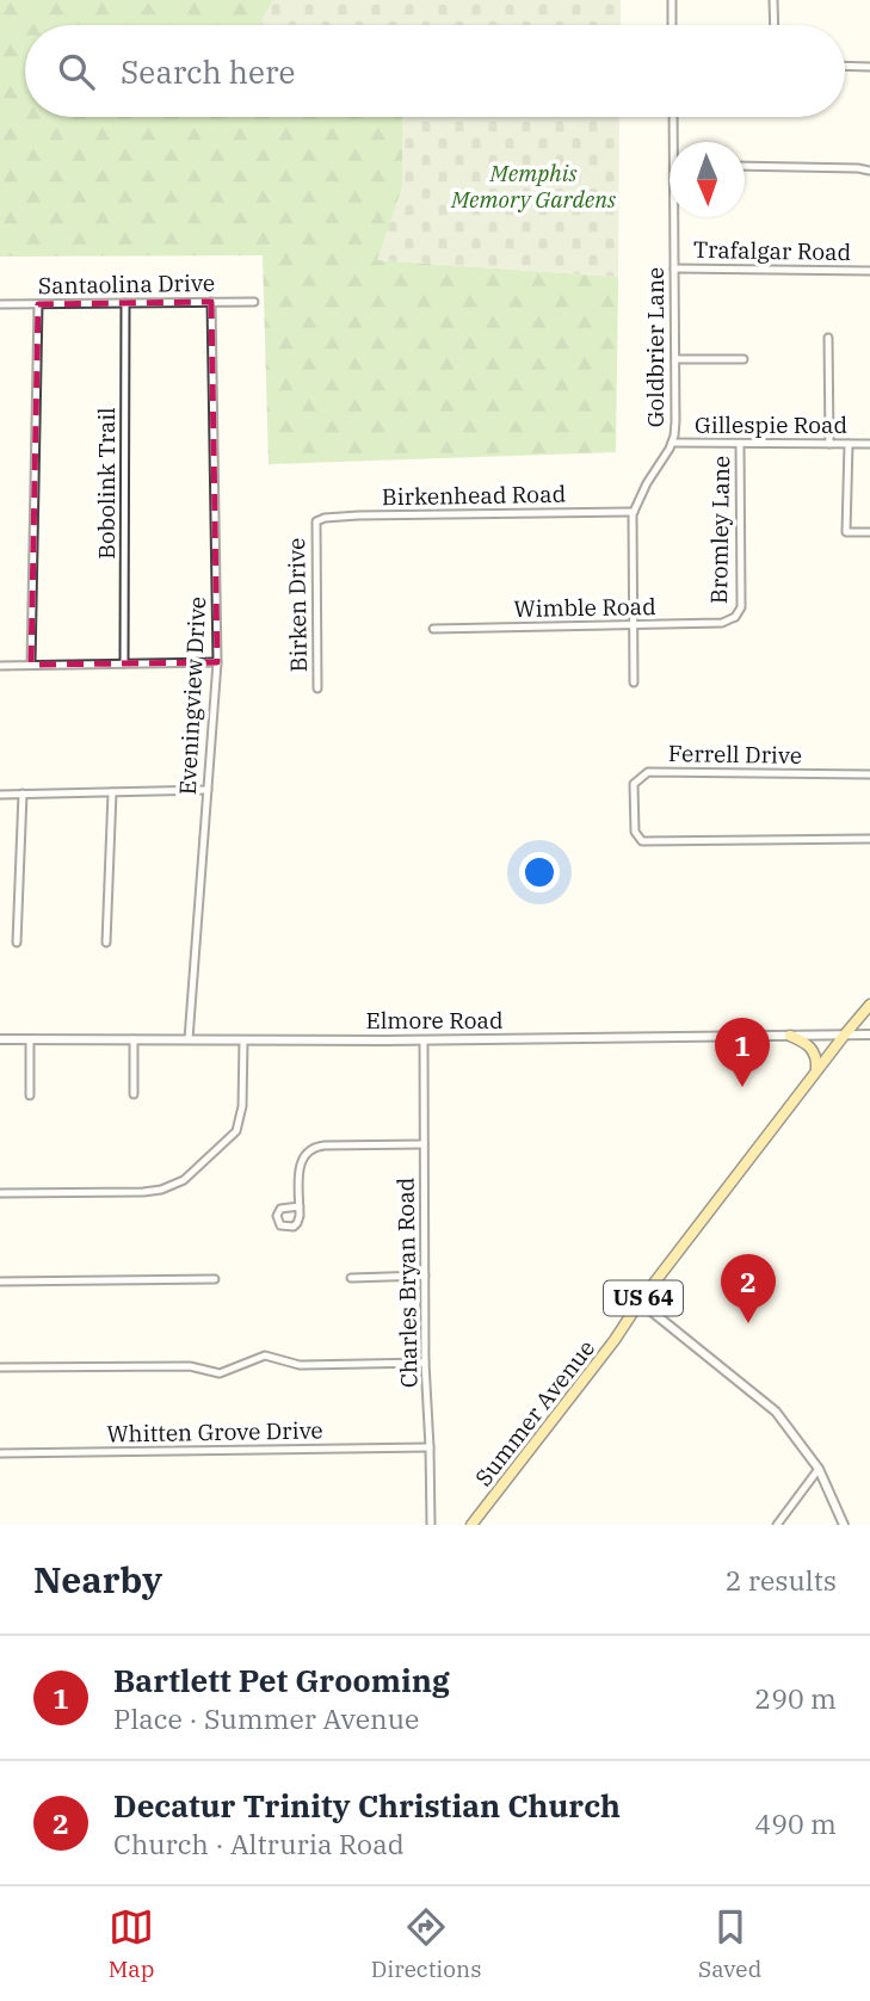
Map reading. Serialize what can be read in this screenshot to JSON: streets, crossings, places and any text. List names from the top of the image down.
{
  "streets": {
    "main road": ["US 64", "Summer Avenue"],
    "street": [
      "Trafalgar Road",
      "Santaolina Drive",
      "Goldbrier Lane",
      "Gillespie Road",
      "Bobolink Trail",
      "Birkenhead Road",
      "Bromley Lane",
      "Birken Drive",
      "Wimble Road",
      "Eveningview Drive",
      "Ferrell Drive",
      "Elmore Road",
      "Charles Bryan Road",
      "Whitten Grove Drive"
    ]
  },
  "crossings": [
    ["Trafalgar Road", "Goldbrier Lane"],
    ["Santaolina Drive", "Bobolink Trail"],
    ["Santaolina Drive", "Eveningview Drive"],
    ["Goldbrier Lane", "Gillespie Road"],
    ["Goldbrier Lane", "Birkenhead Road"],
    ["Goldbrier Lane", "Wimble Road"],
    ["Gillespie Road", "Bromley Lane"],
    ["Birkenhead Road", "Birken Drive"],
    ["Bromley Lane", "Wimble Road"],
    ["Eveningview Drive", "Elmore Road"],
    ["Elmore Road", "Charles Bryan Road"],
    ["Elmore Road", "Summer Avenue"],
    ["Charles Bryan Road", "Whitten Grove Drive"]
  ],
  "parks": ["Memphis Memory Gardens"],
  "north": "bottom",
  "page": {
    "search": "Search here",
    "pins": ["1", "2"],
    "heading": ["Nearby", "2 results"],
    "list": [
      {
        "mark": "1",
        "name": "Bartlett Pet Grooming",
        "note": "Place · Summer Avenue",
        "value": "290 m"
      },
      {
        "mark": "2",
        "name": "Decatur Trinity Christian Church",
        "note": "Church · Altruria Road",
        "value": "490 m"
      }
    ],
    "nav": ["Map", "Directions", "Saved"]
  }
}
